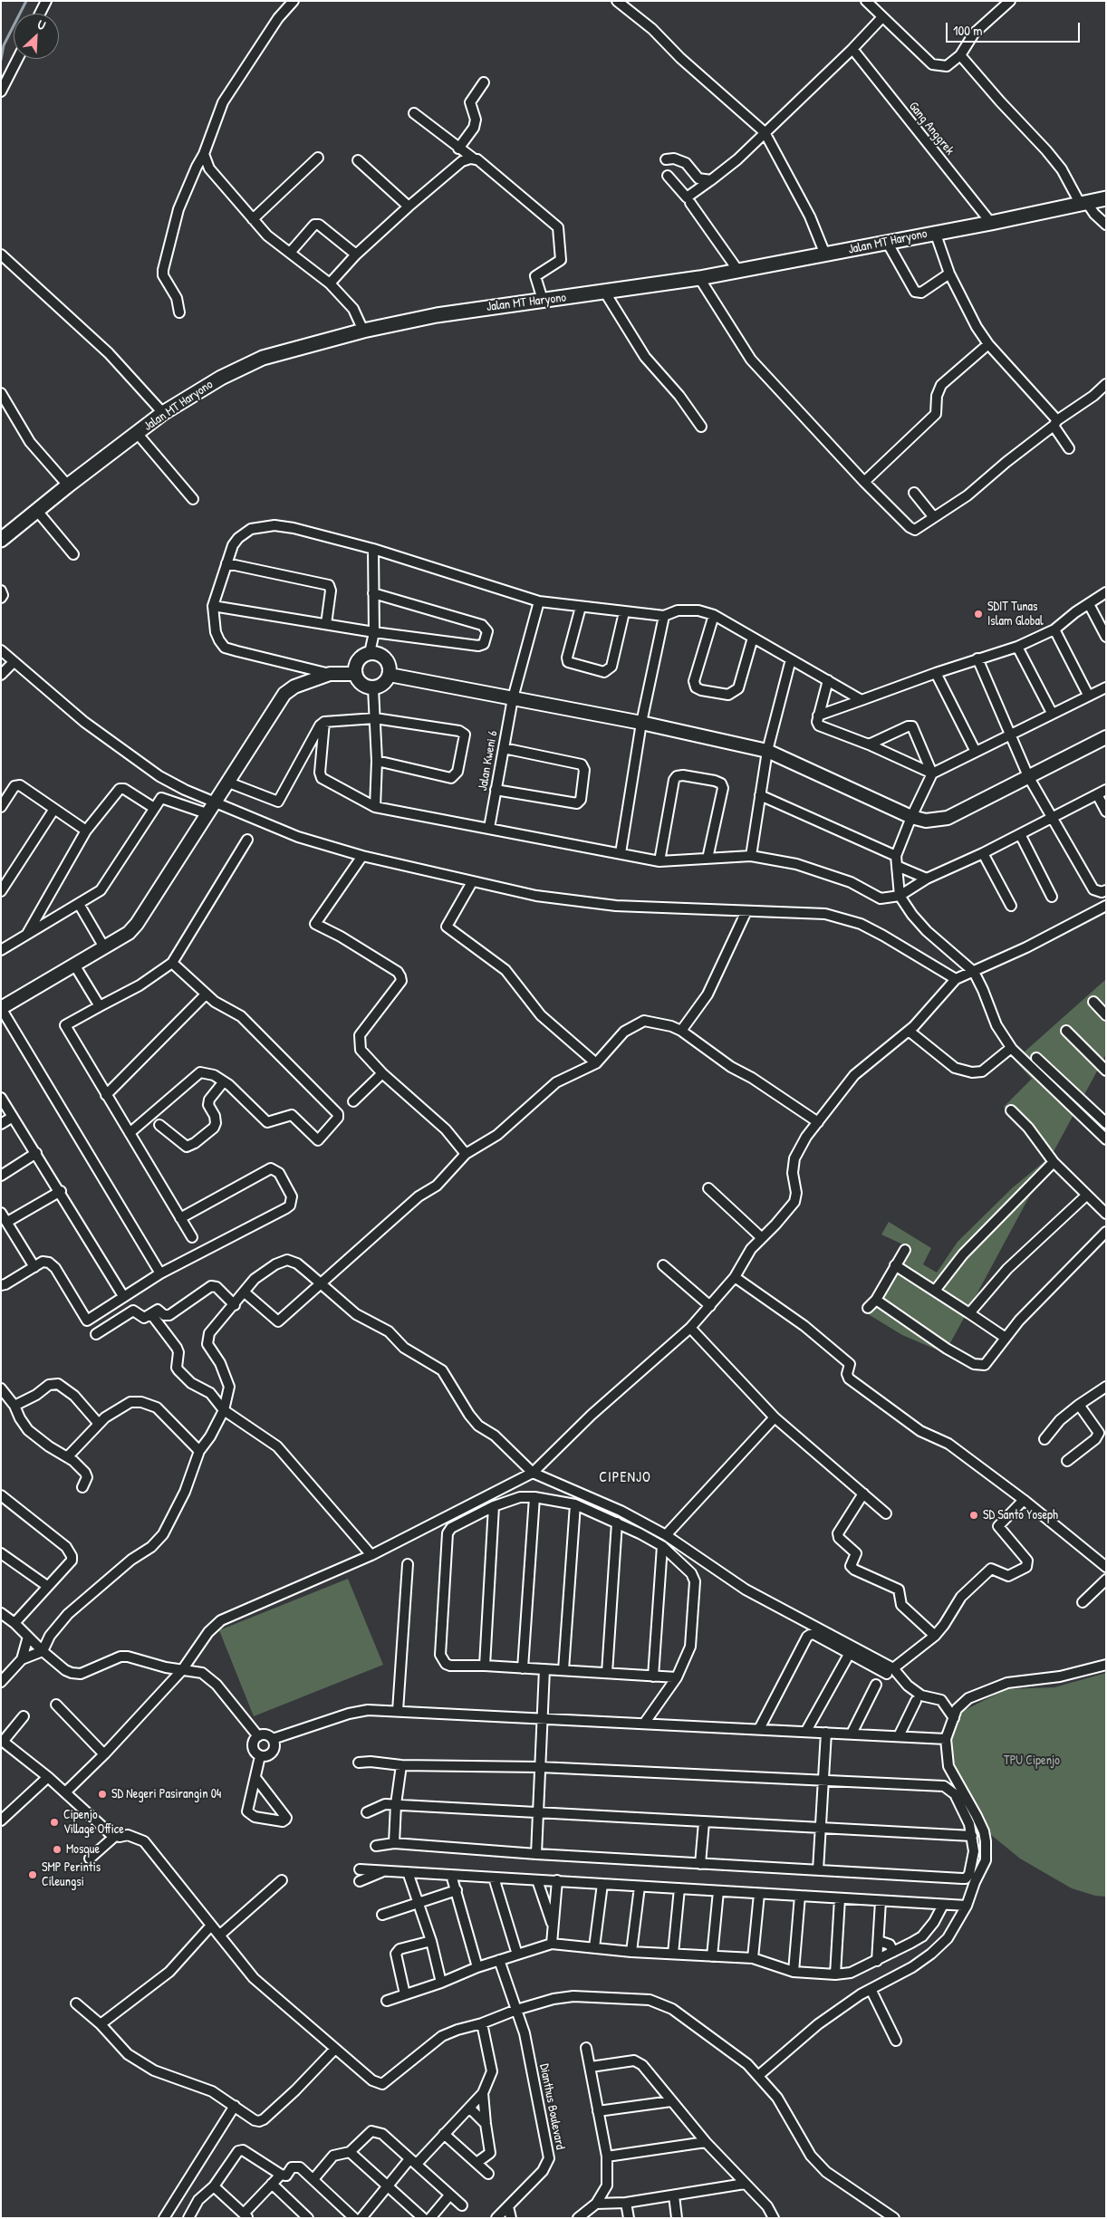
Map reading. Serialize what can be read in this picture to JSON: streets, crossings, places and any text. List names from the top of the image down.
{
  "streets": {
    "main road": ["Jalan MT Haryono"],
    "street": ["Gang Anggrek", "Jalan Kweni 6", "Dianthus Boulevard"]
  },
  "crossings": [
    ["Gang Anggrek", "Jalan MT Haryono"]
  ],
  "districts": ["CIPENJO"],
  "parks": ["TPU Cipenjo"],
  "places": [
    "SDIT Tunas Islam Global",
    "SD Santo Yoseph",
    "SD Negeri Pasirangin 04",
    "Cipenjo Village Office",
    "Mosque",
    "SMP Perintis Cileungsi"
  ],
  "scale_bar": "100 m",
  "north": "top right"
}
